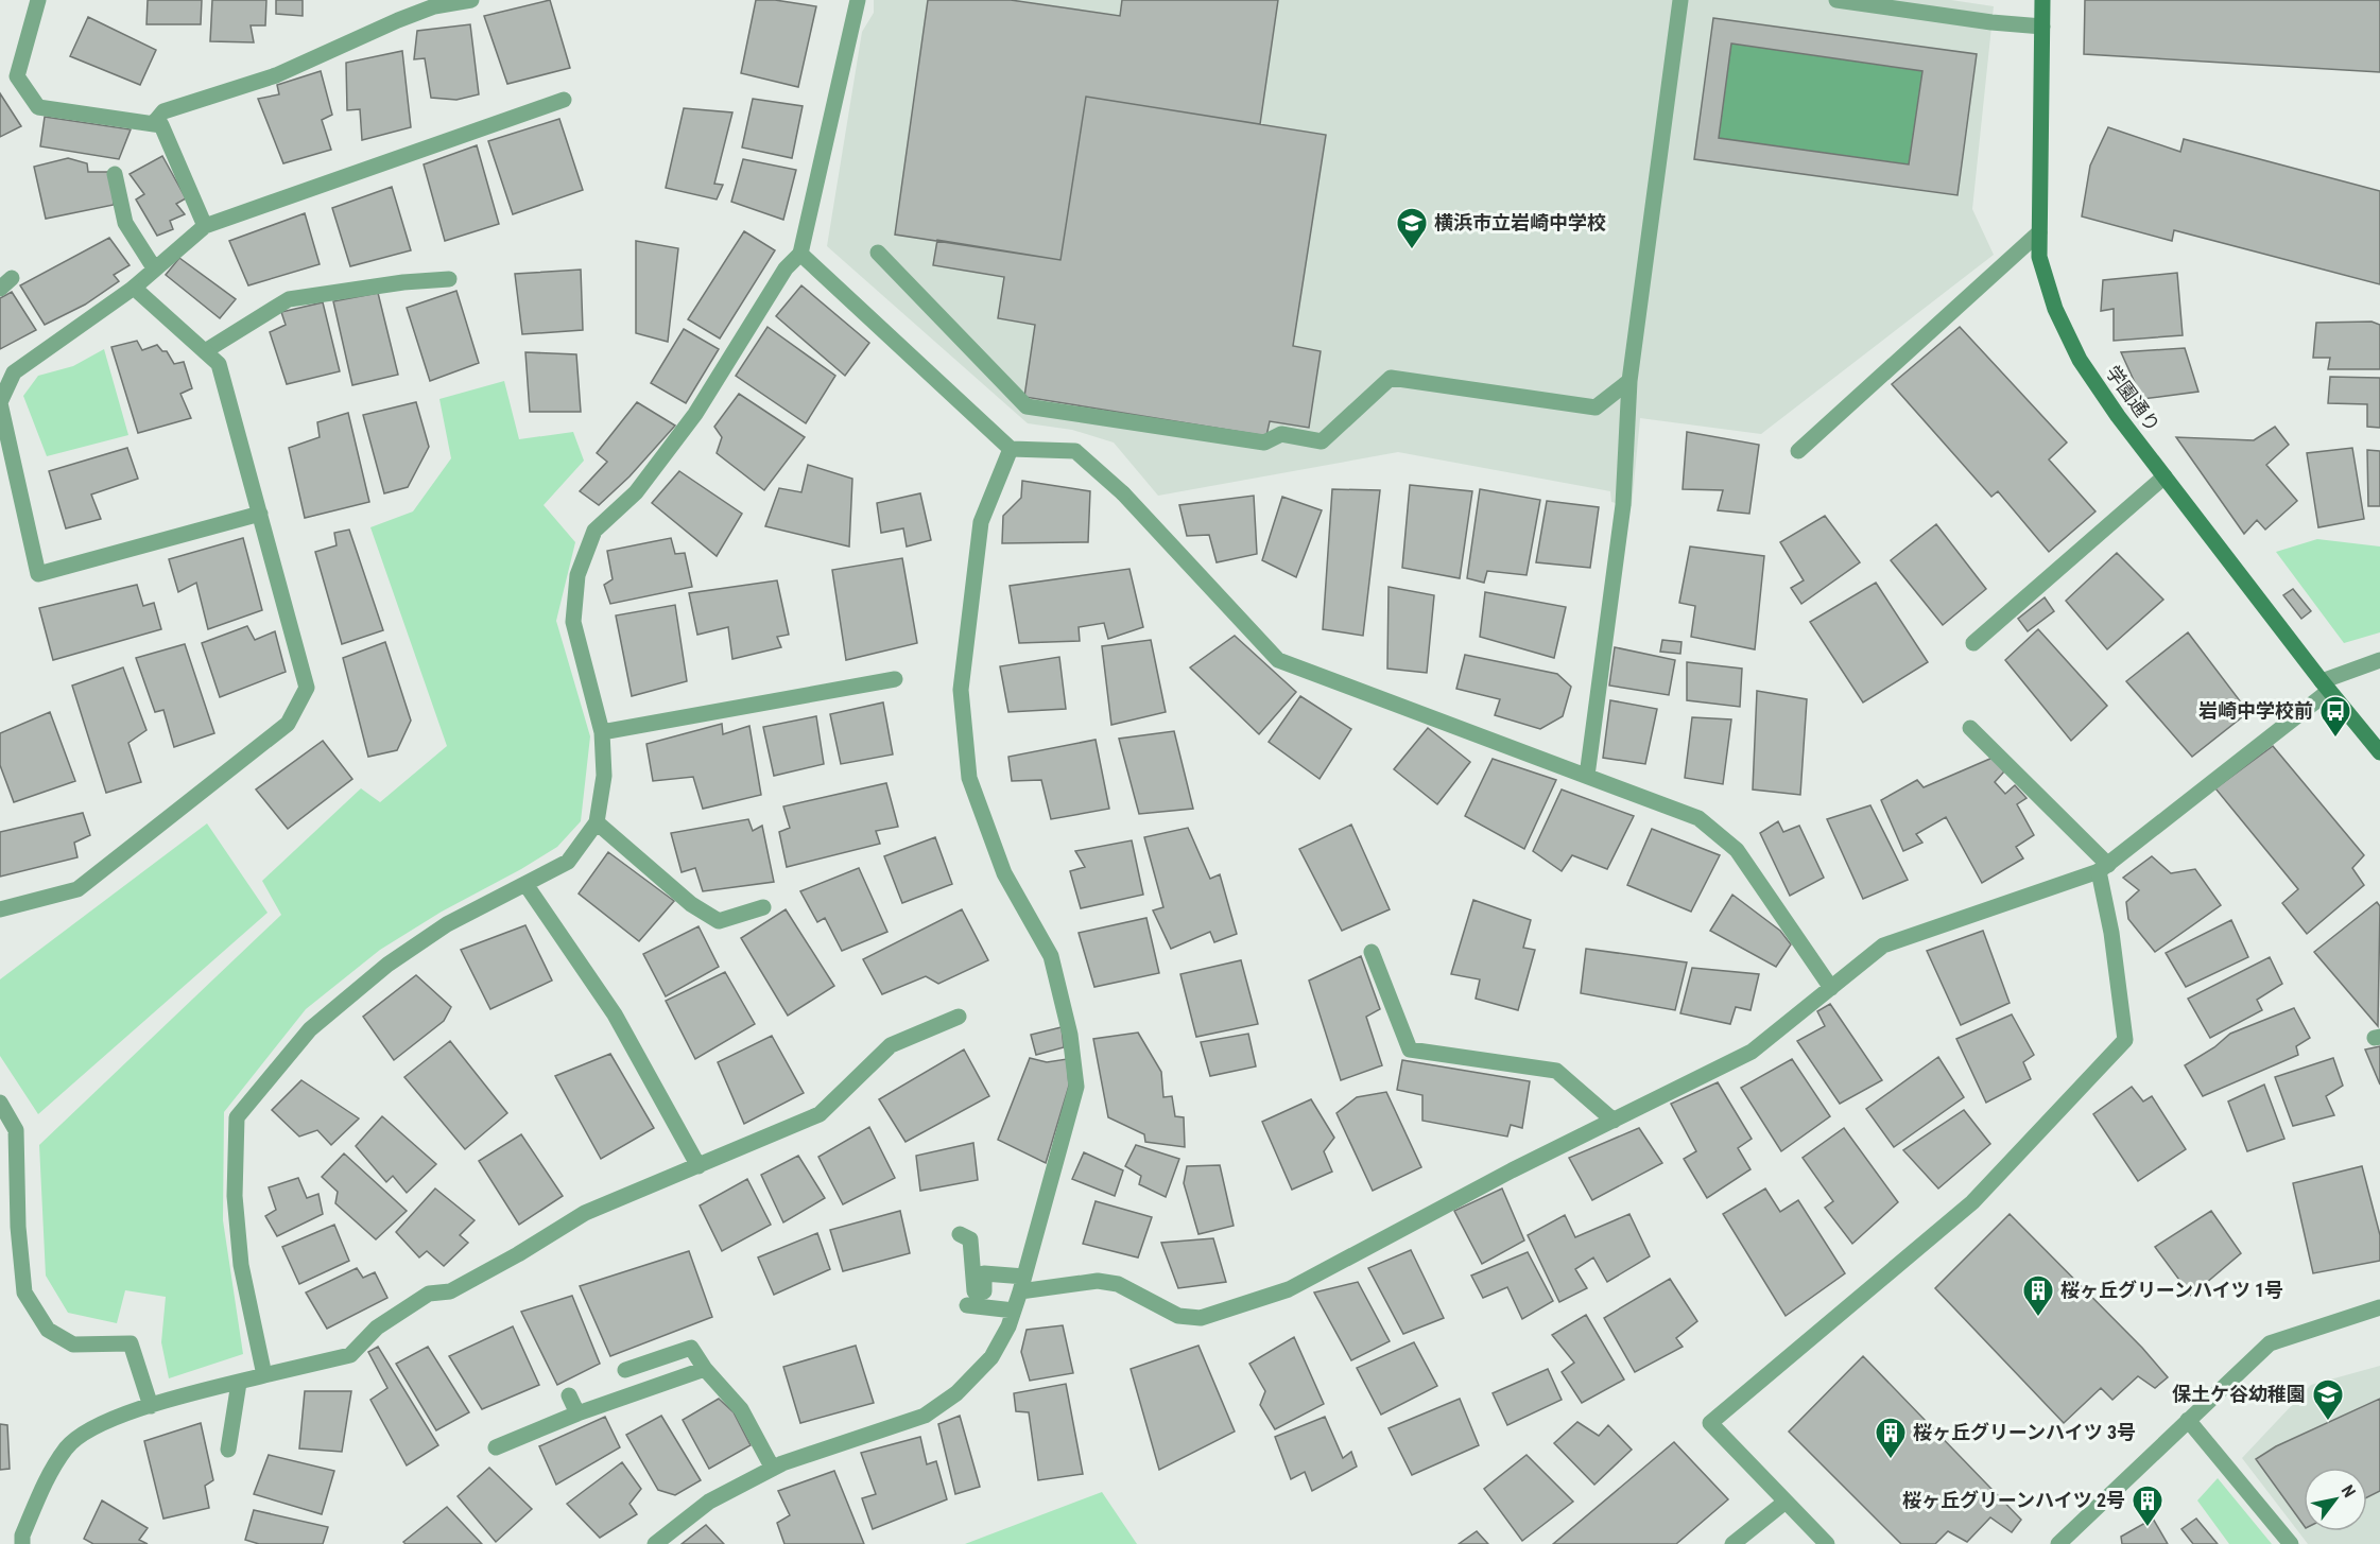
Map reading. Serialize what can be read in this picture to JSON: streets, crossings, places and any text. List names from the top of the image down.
{
  "streets": {
    "street": ["学園通り"]
  },
  "places": {
    "school or university": ["横浜市立岩崎中学校", "保土ケ谷幼稚園"],
    "bus stop": ["岩崎中学校前"],
    "building": ["桜ヶ丘グリーンハイツ 1号", "桜ヶ丘グリーンハイツ 3号", "桜ヶ丘グリーンハイツ 2号"]
  },
  "north": "top right"
}
